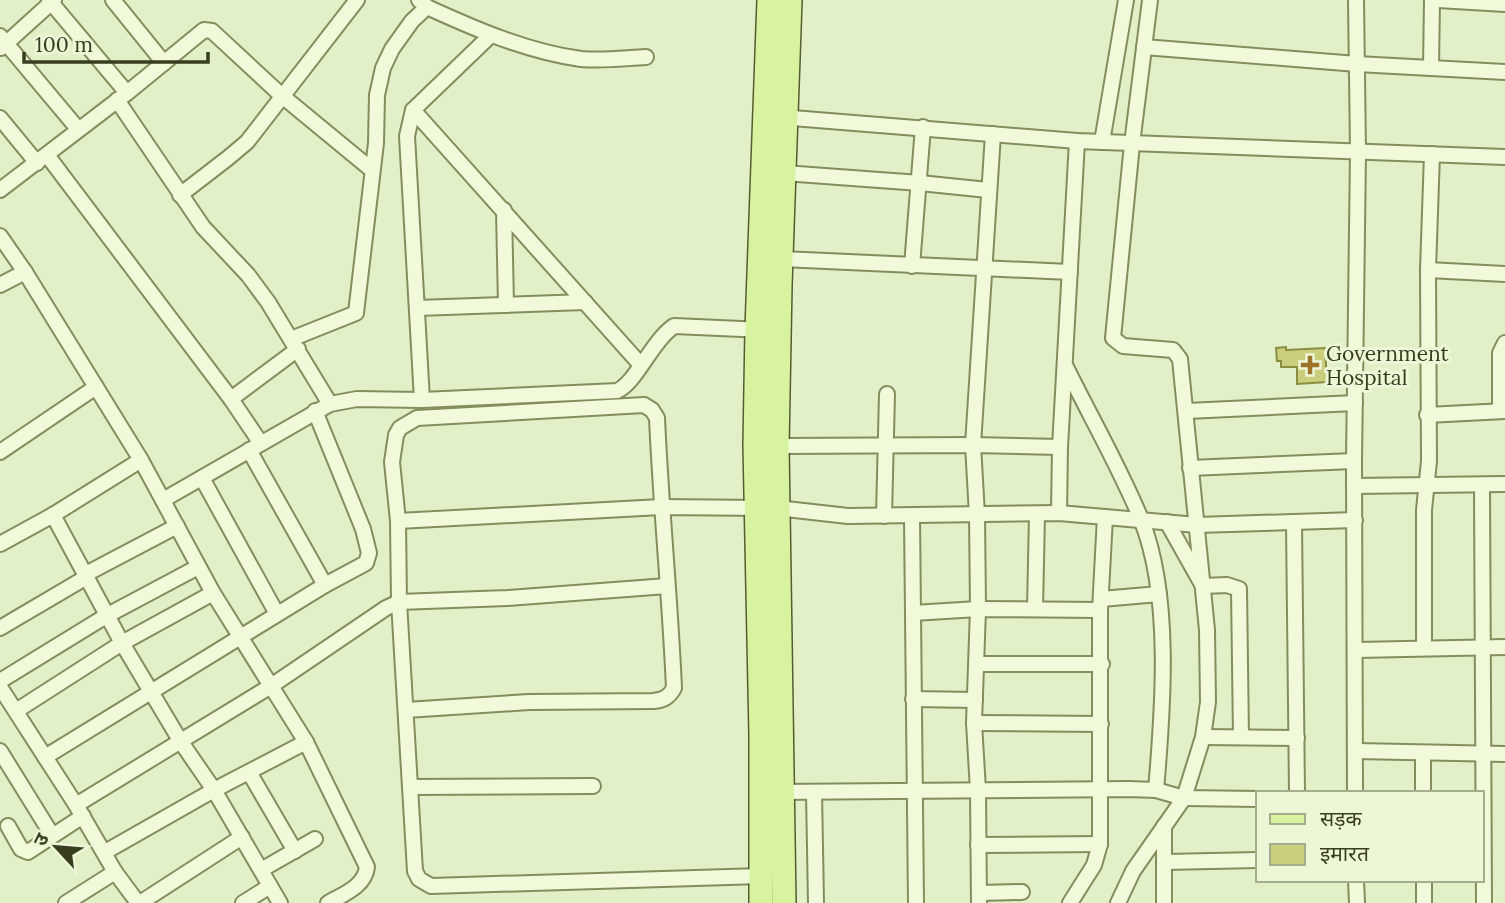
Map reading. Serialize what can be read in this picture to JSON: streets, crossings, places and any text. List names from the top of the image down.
{
  "places": {
    "health": ["Government Hospital"]
  },
  "legend": ["सड़क", "इमारत"],
  "scale_bar": "100 m",
  "north": "top left"
}
